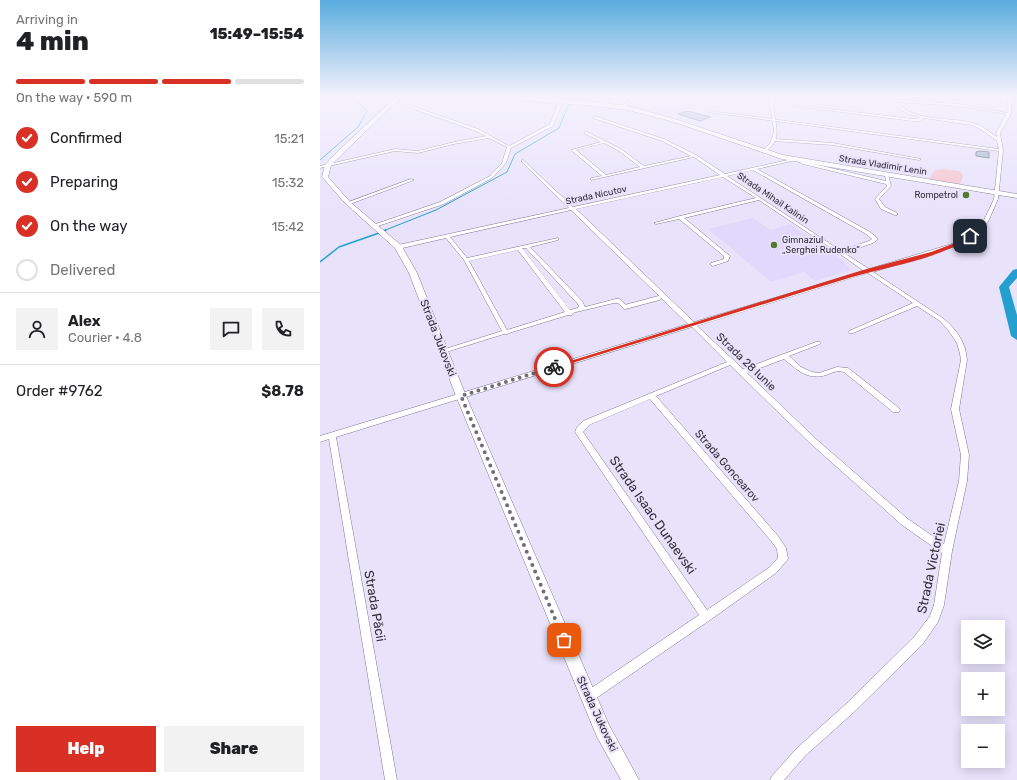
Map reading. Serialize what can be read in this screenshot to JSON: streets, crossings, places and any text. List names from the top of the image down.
{
  "streets": {
    "main road": ["Strada Vladimir Lenin", "Strada Jukovski"],
    "street": [
      "Strada Nicutov",
      "Strada Mihail Kalinin",
      "Strada 28 Iunie",
      "Strada Goncearov",
      "Strada Isaac Dunaevski",
      "Strada Victoriei",
      "Strada Păcii"
    ]
  },
  "crossings": [
    ["Strada Vladimir Lenin", "Strada Nicutov"],
    ["Strada Nicutov", "Strada Mihail Kalinin"],
    ["Strada Nicutov", "Strada Jukovski"],
    ["Strada Nicutov", "Strada 28 Iunie"],
    ["Strada Mihail Kalinin", "Strada Victoriei"],
    ["Strada 28 Iunie", "Strada Victoriei"],
    ["Strada Goncearov", "Strada Isaac Dunaevski"]
  ],
  "places": ["Rompetrol", "Gimnaziul „Serghei Rudenko“"],
  "page": {
    "heading": ["4 min", "Arriving in", "15:49–15:54"],
    "panel": [
      "Alex",
      "Courier · 4.8",
      "Order #9762",
      "$8.78"
    ],
    "bar": "On the way · 590 m",
    "list": [
      ["Confirmed", "15:21"],
      ["Preparing", "15:32"],
      ["On the way", "15:42"],
      "Delivered"
    ],
    "map_buttons": ["+", "−"],
    "buttons": ["Help", "Share"]
  }
}
